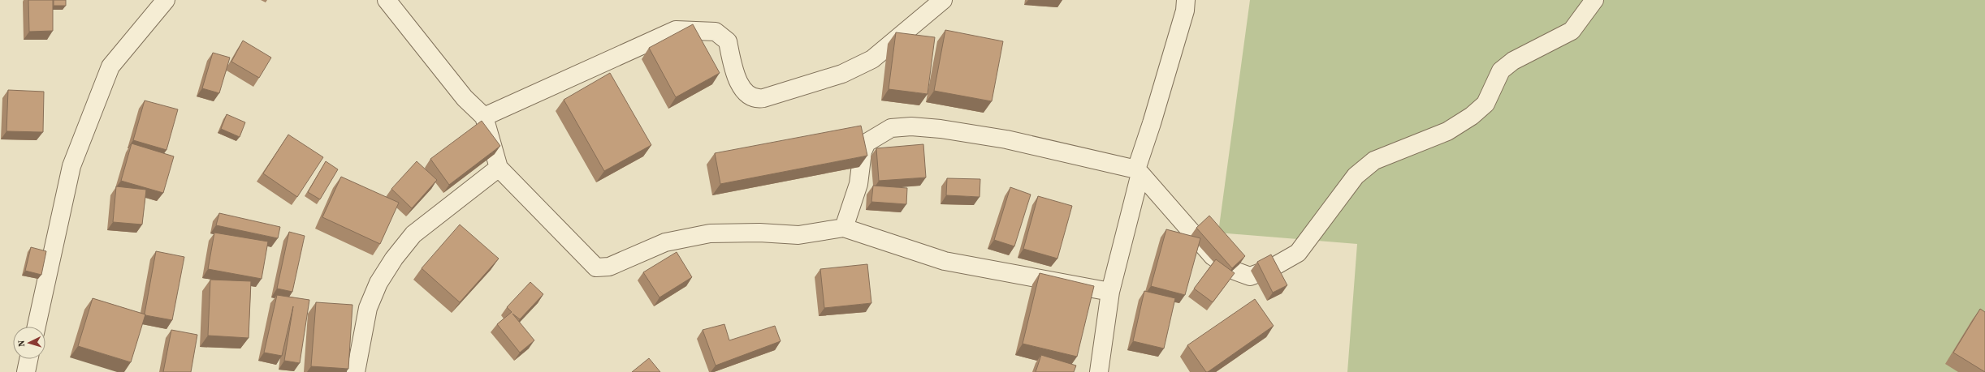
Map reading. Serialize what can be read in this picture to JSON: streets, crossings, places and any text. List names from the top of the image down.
{
  "north": "left"
}
